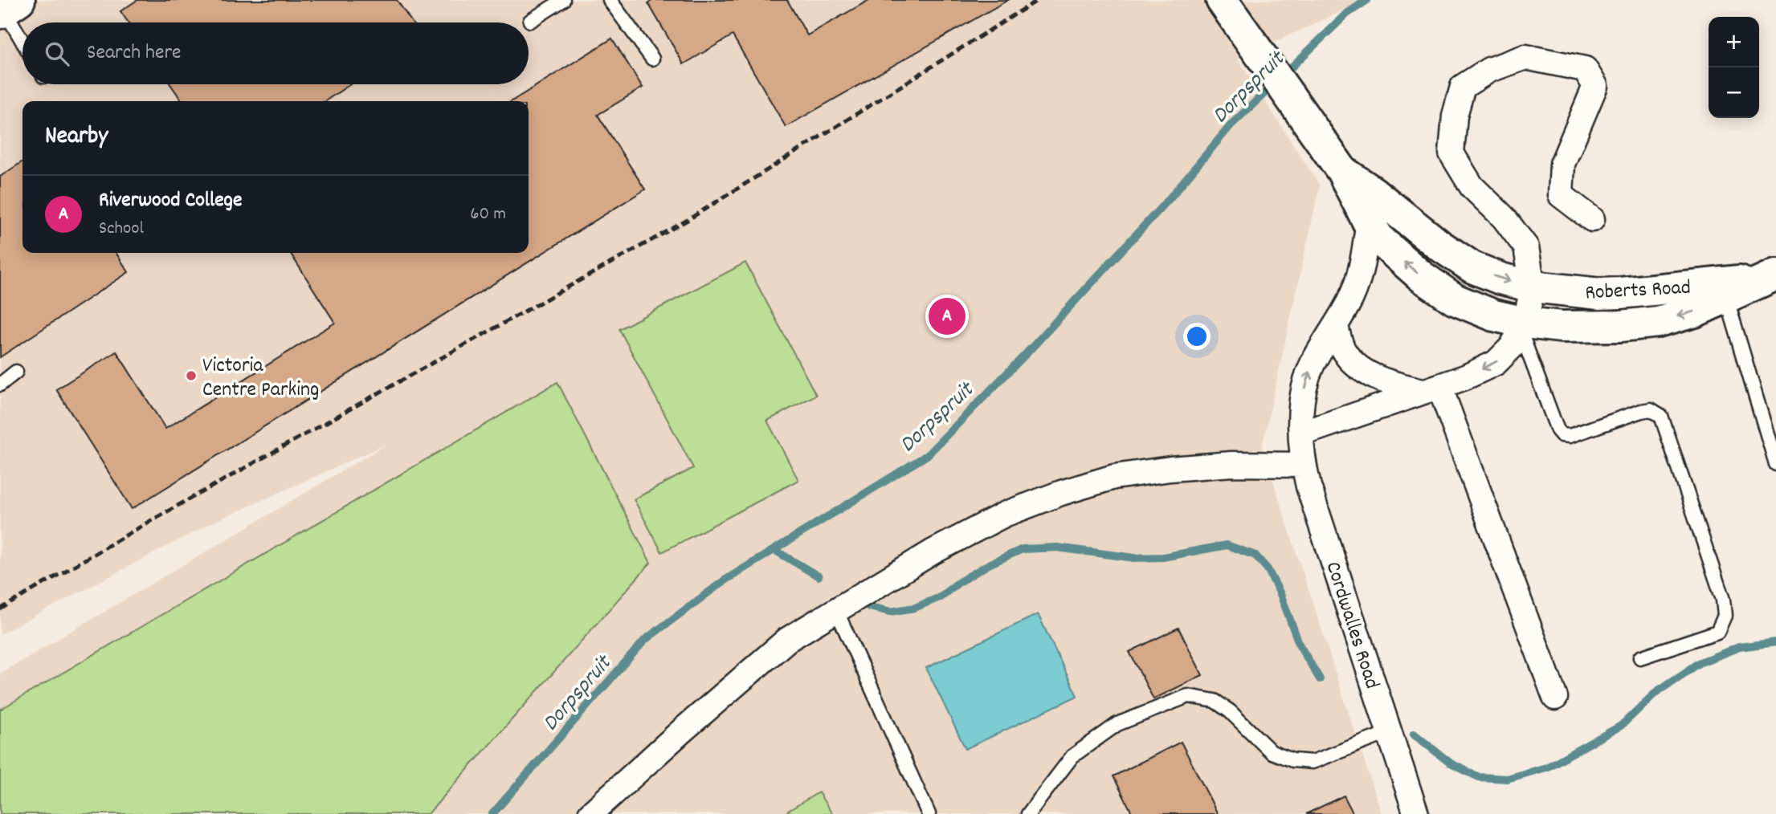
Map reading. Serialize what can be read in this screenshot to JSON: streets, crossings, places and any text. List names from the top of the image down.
{
  "streets": {
    "street": ["Roberts Road", "Cordwalles Road"]
  },
  "crossings": [
    ["Roberts Road", "Cordwalles Road"]
  ],
  "water": ["Dorpspruit"],
  "places": ["Victoria Centre Parking"],
  "page": {
    "map_buttons": ["+", "−"],
    "search": "Search here",
    "heading": "Nearby",
    "list": [
      {
        "mark": "A",
        "name": "Riverwood College",
        "note": "School",
        "value": "60 m"
      }
    ],
    "pins": "A"
  }
}
